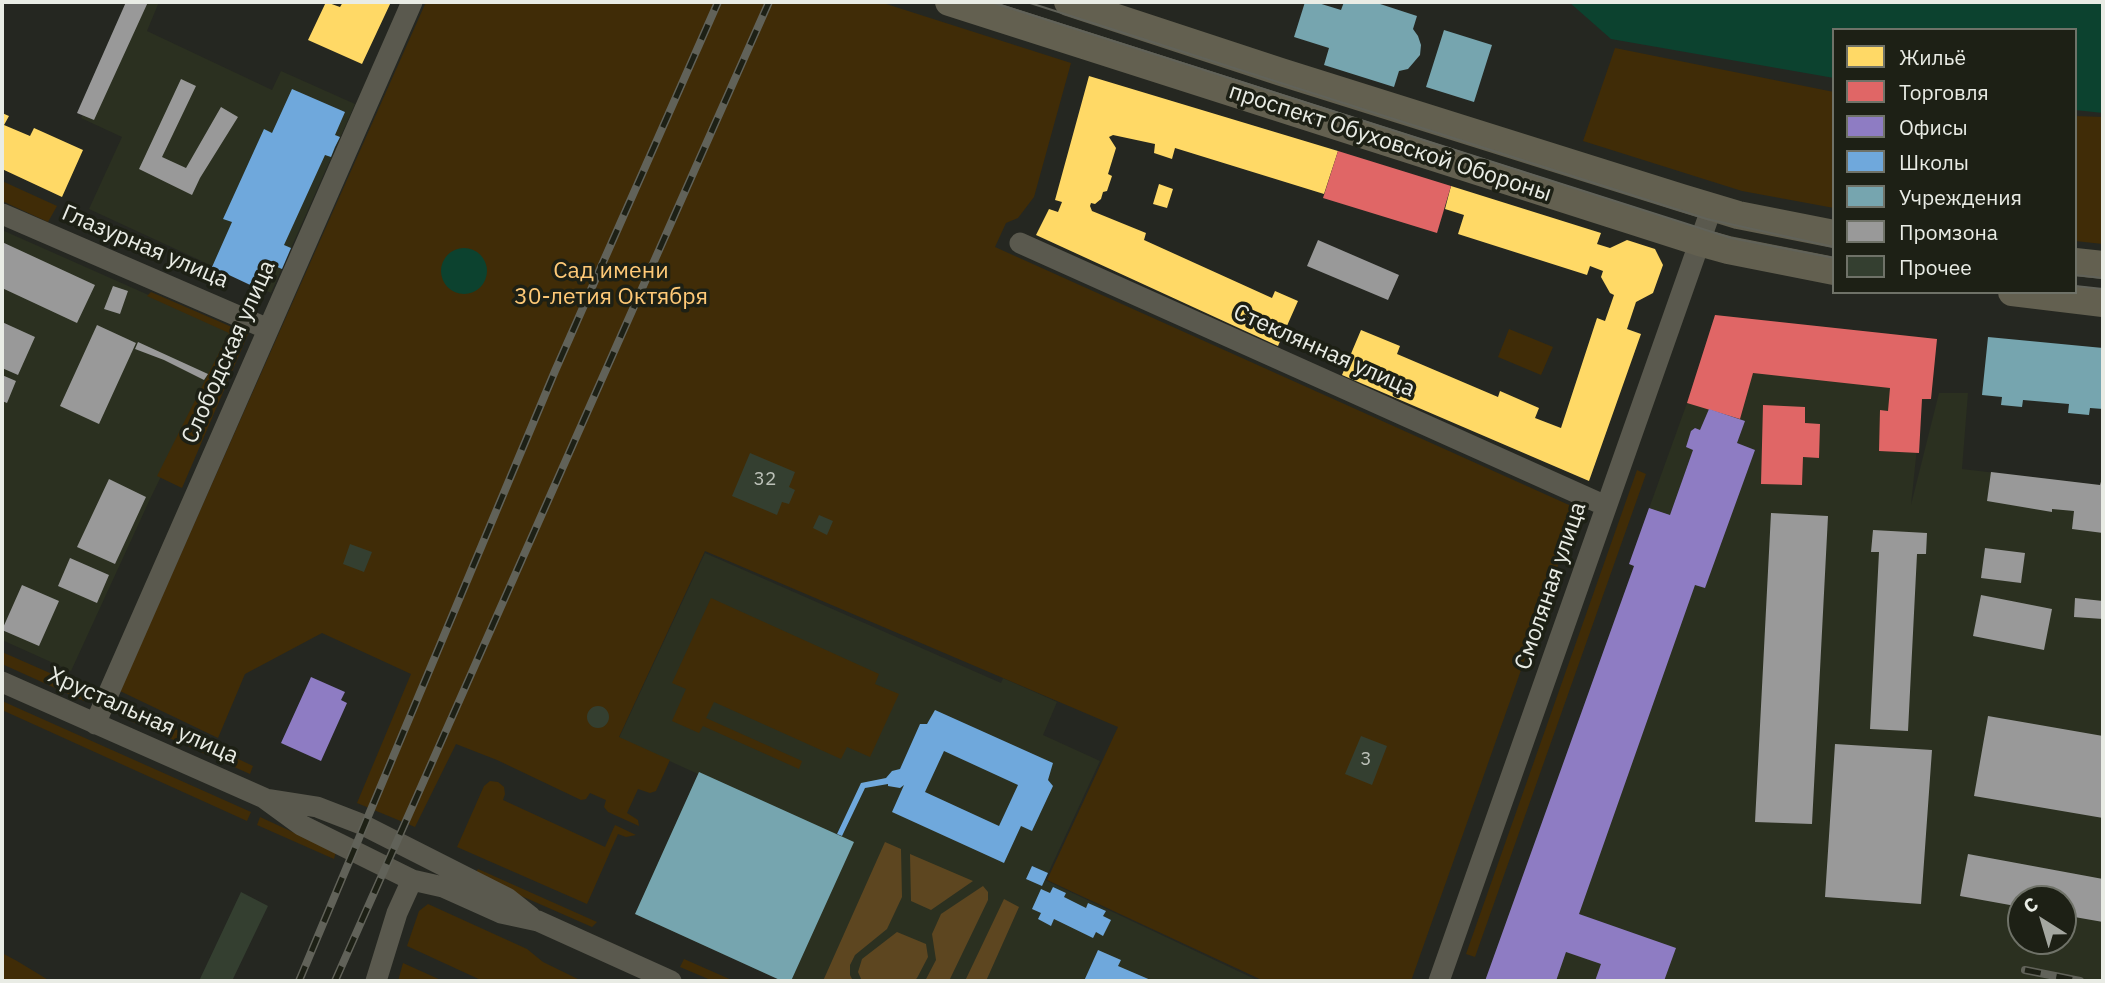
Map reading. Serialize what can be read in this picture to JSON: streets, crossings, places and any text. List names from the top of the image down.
{
  "streets": {
    "main road": ["проспект Обуховской Обороны"],
    "street": [
      "Глазурная улица",
      "Стеклянная улица",
      "Слободская улица",
      "Смоляная улица",
      "Хрустальная улица"
    ]
  },
  "crossings": [
    ["проспект Обуховской Обороны", "Смоляная улица"],
    ["Глазурная улица", "Слободская улица"],
    ["Стеклянная улица", "Смоляная улица"],
    ["Слободская улица", "Хрустальная улица"]
  ],
  "parks": ["Сад имени 30-летия Октября"],
  "house_numbers": ["32", "3"],
  "legend": [
    "Жильё",
    "Торговля",
    "Офисы",
    "Школы",
    "Учреждения",
    "Промзона",
    "Прочее"
  ],
  "north": "top left"
}
